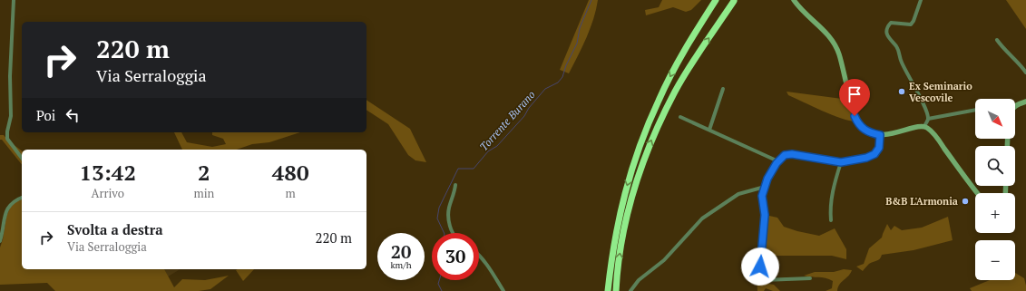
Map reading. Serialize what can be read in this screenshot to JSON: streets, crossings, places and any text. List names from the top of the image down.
{
  "water": ["Torrente Burano"],
  "places": ["Ex Seminario Vescovile", "B&B L'Armonia"],
  "north": "bottom right",
  "page": {
    "turn": ["220 m", "Via Serraloggia"],
    "then": "Poi",
    "map_buttons": ["+", "−"],
    "eta": [
      "13:42",
      "Arrivo",
      "2",
      "min",
      "480",
      "m"
    ],
    "list": [
      {
        "name": "Svolta a destra",
        "note": "Via Serraloggia",
        "value": "220 m"
      }
    ],
    "speed": "20 km/h",
    "limit": "30"
  }
}
